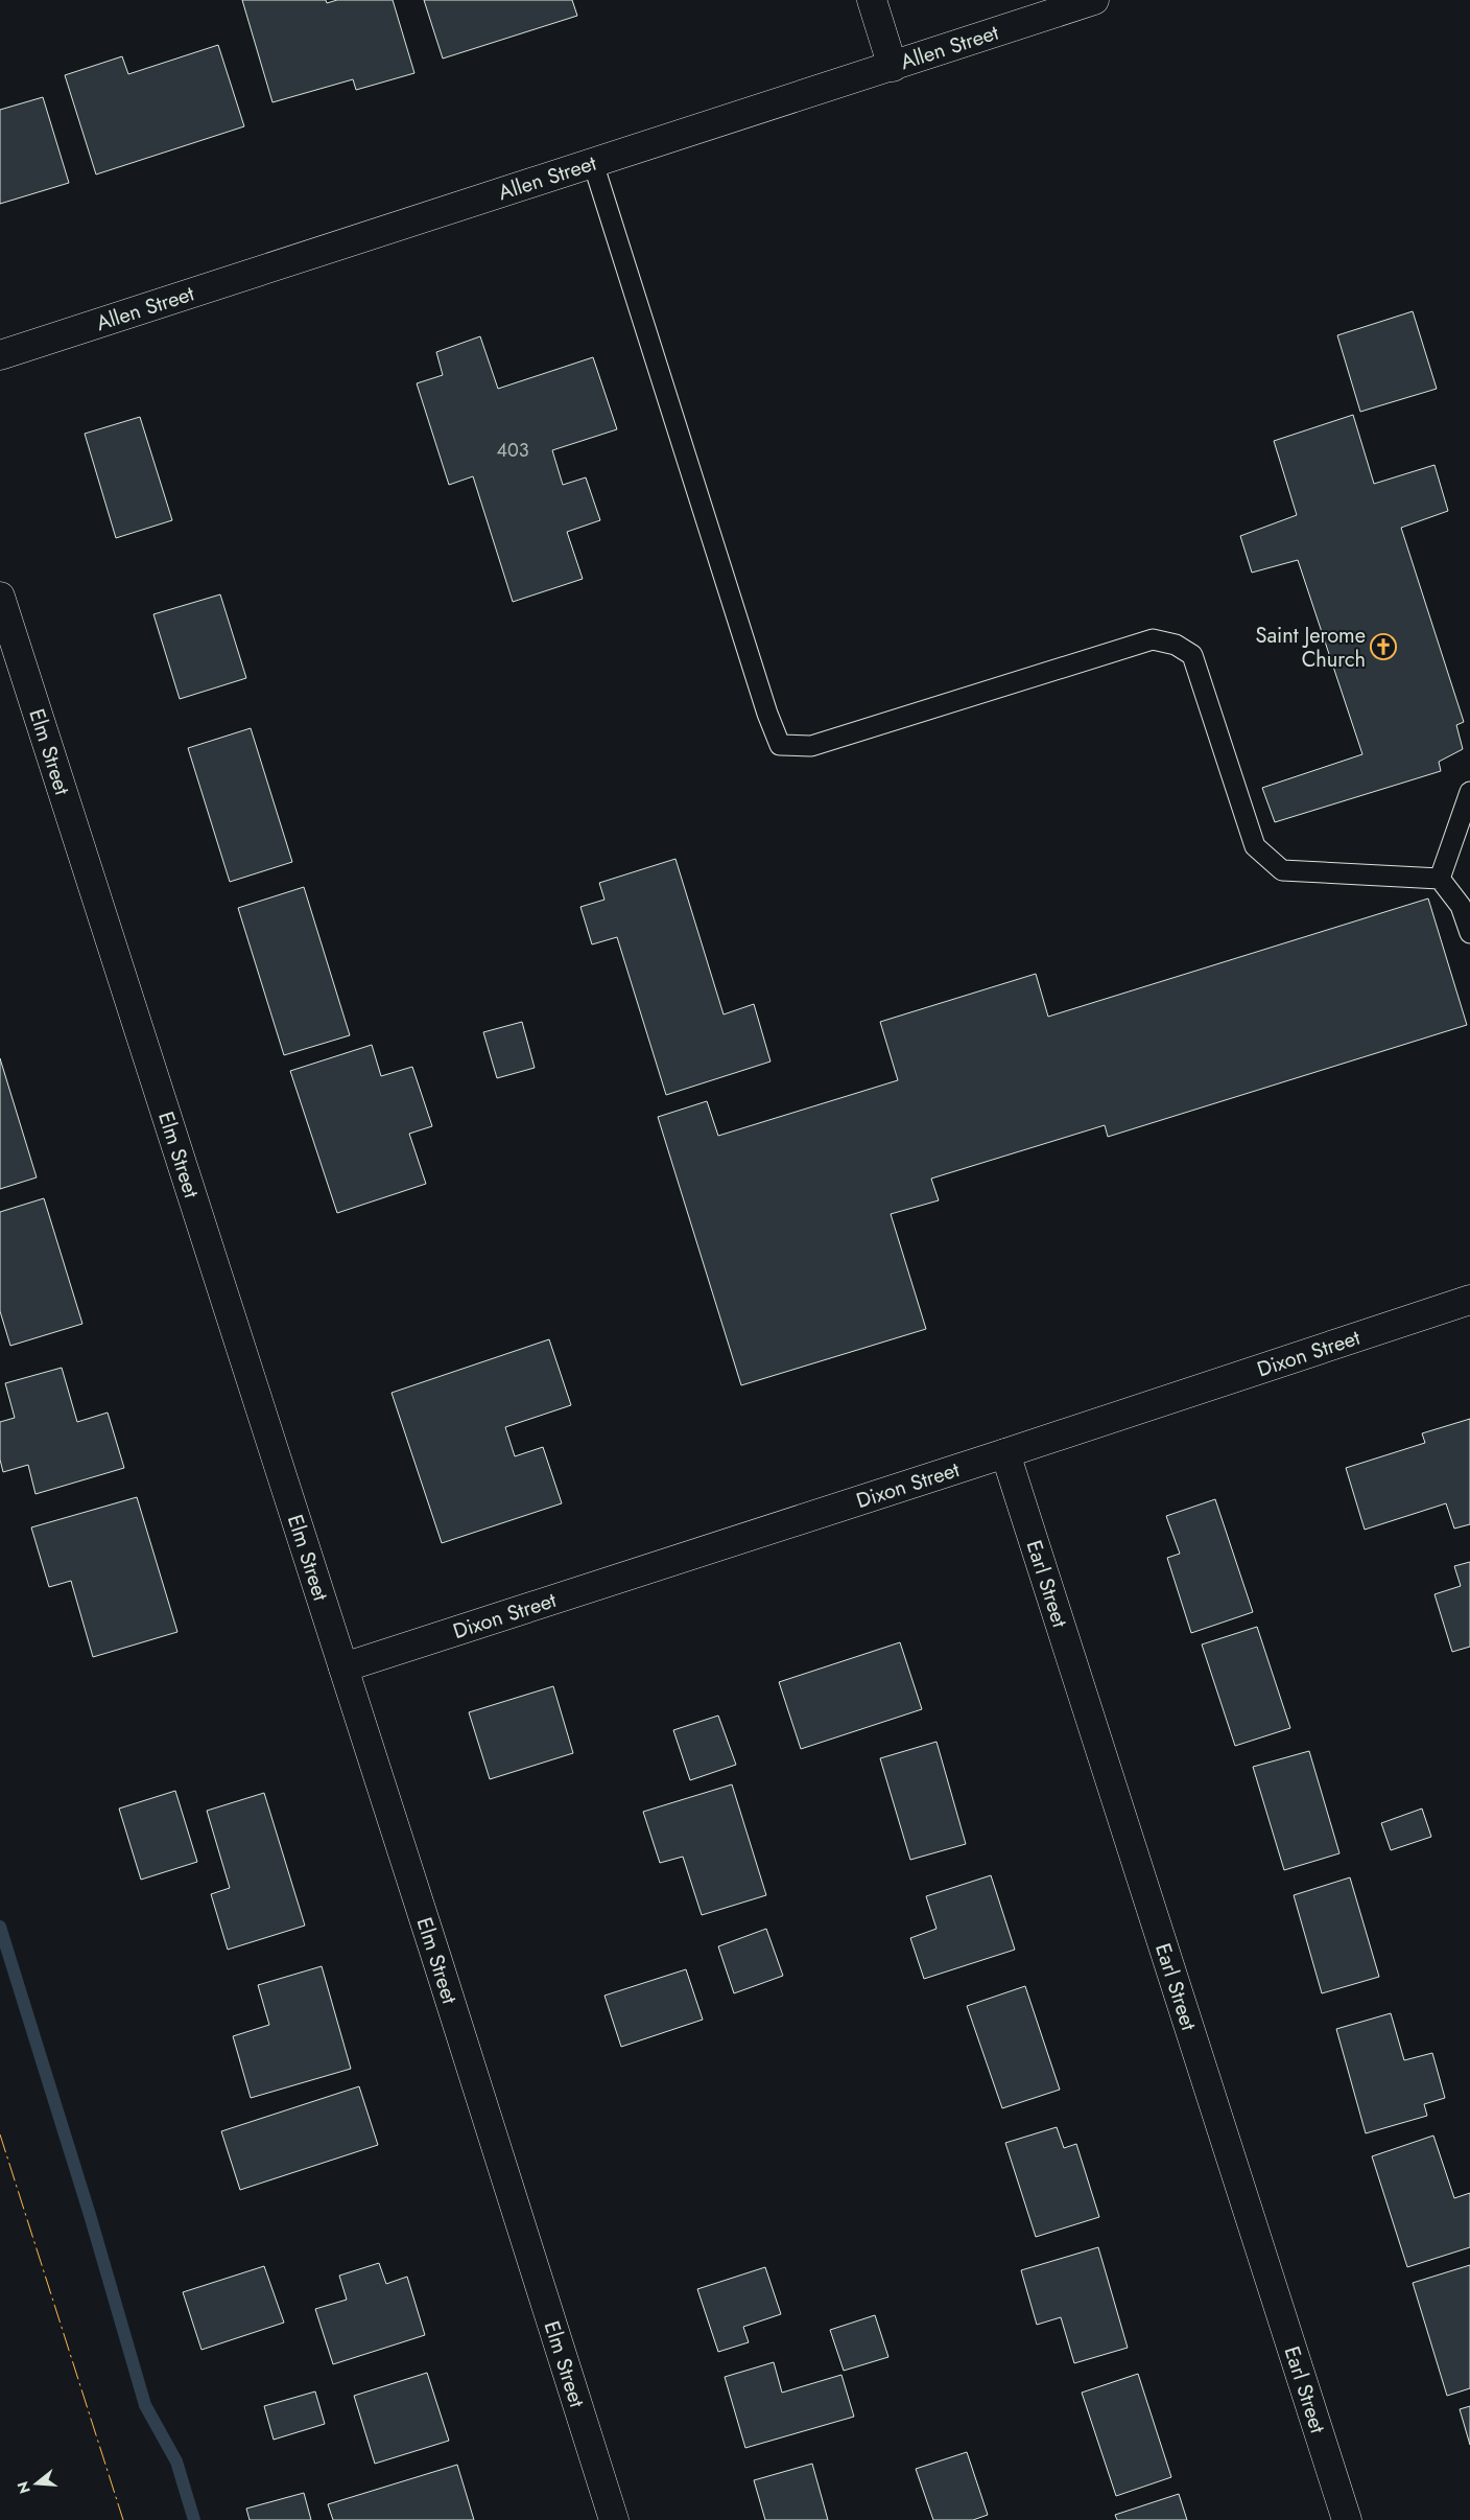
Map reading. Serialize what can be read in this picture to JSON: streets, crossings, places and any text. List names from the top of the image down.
{
  "streets": {
    "street": [
      "Allen Street",
      "Elm Street",
      "Dixon Street",
      "Earl Street"
    ]
  },
  "crossings": [
    ["Elm Street", "Dixon Street"],
    ["Dixon Street", "Earl Street"]
  ],
  "places": {
    "church": ["Saint Jerome Church"]
  },
  "house_numbers": ["403"],
  "north": "left"
}
